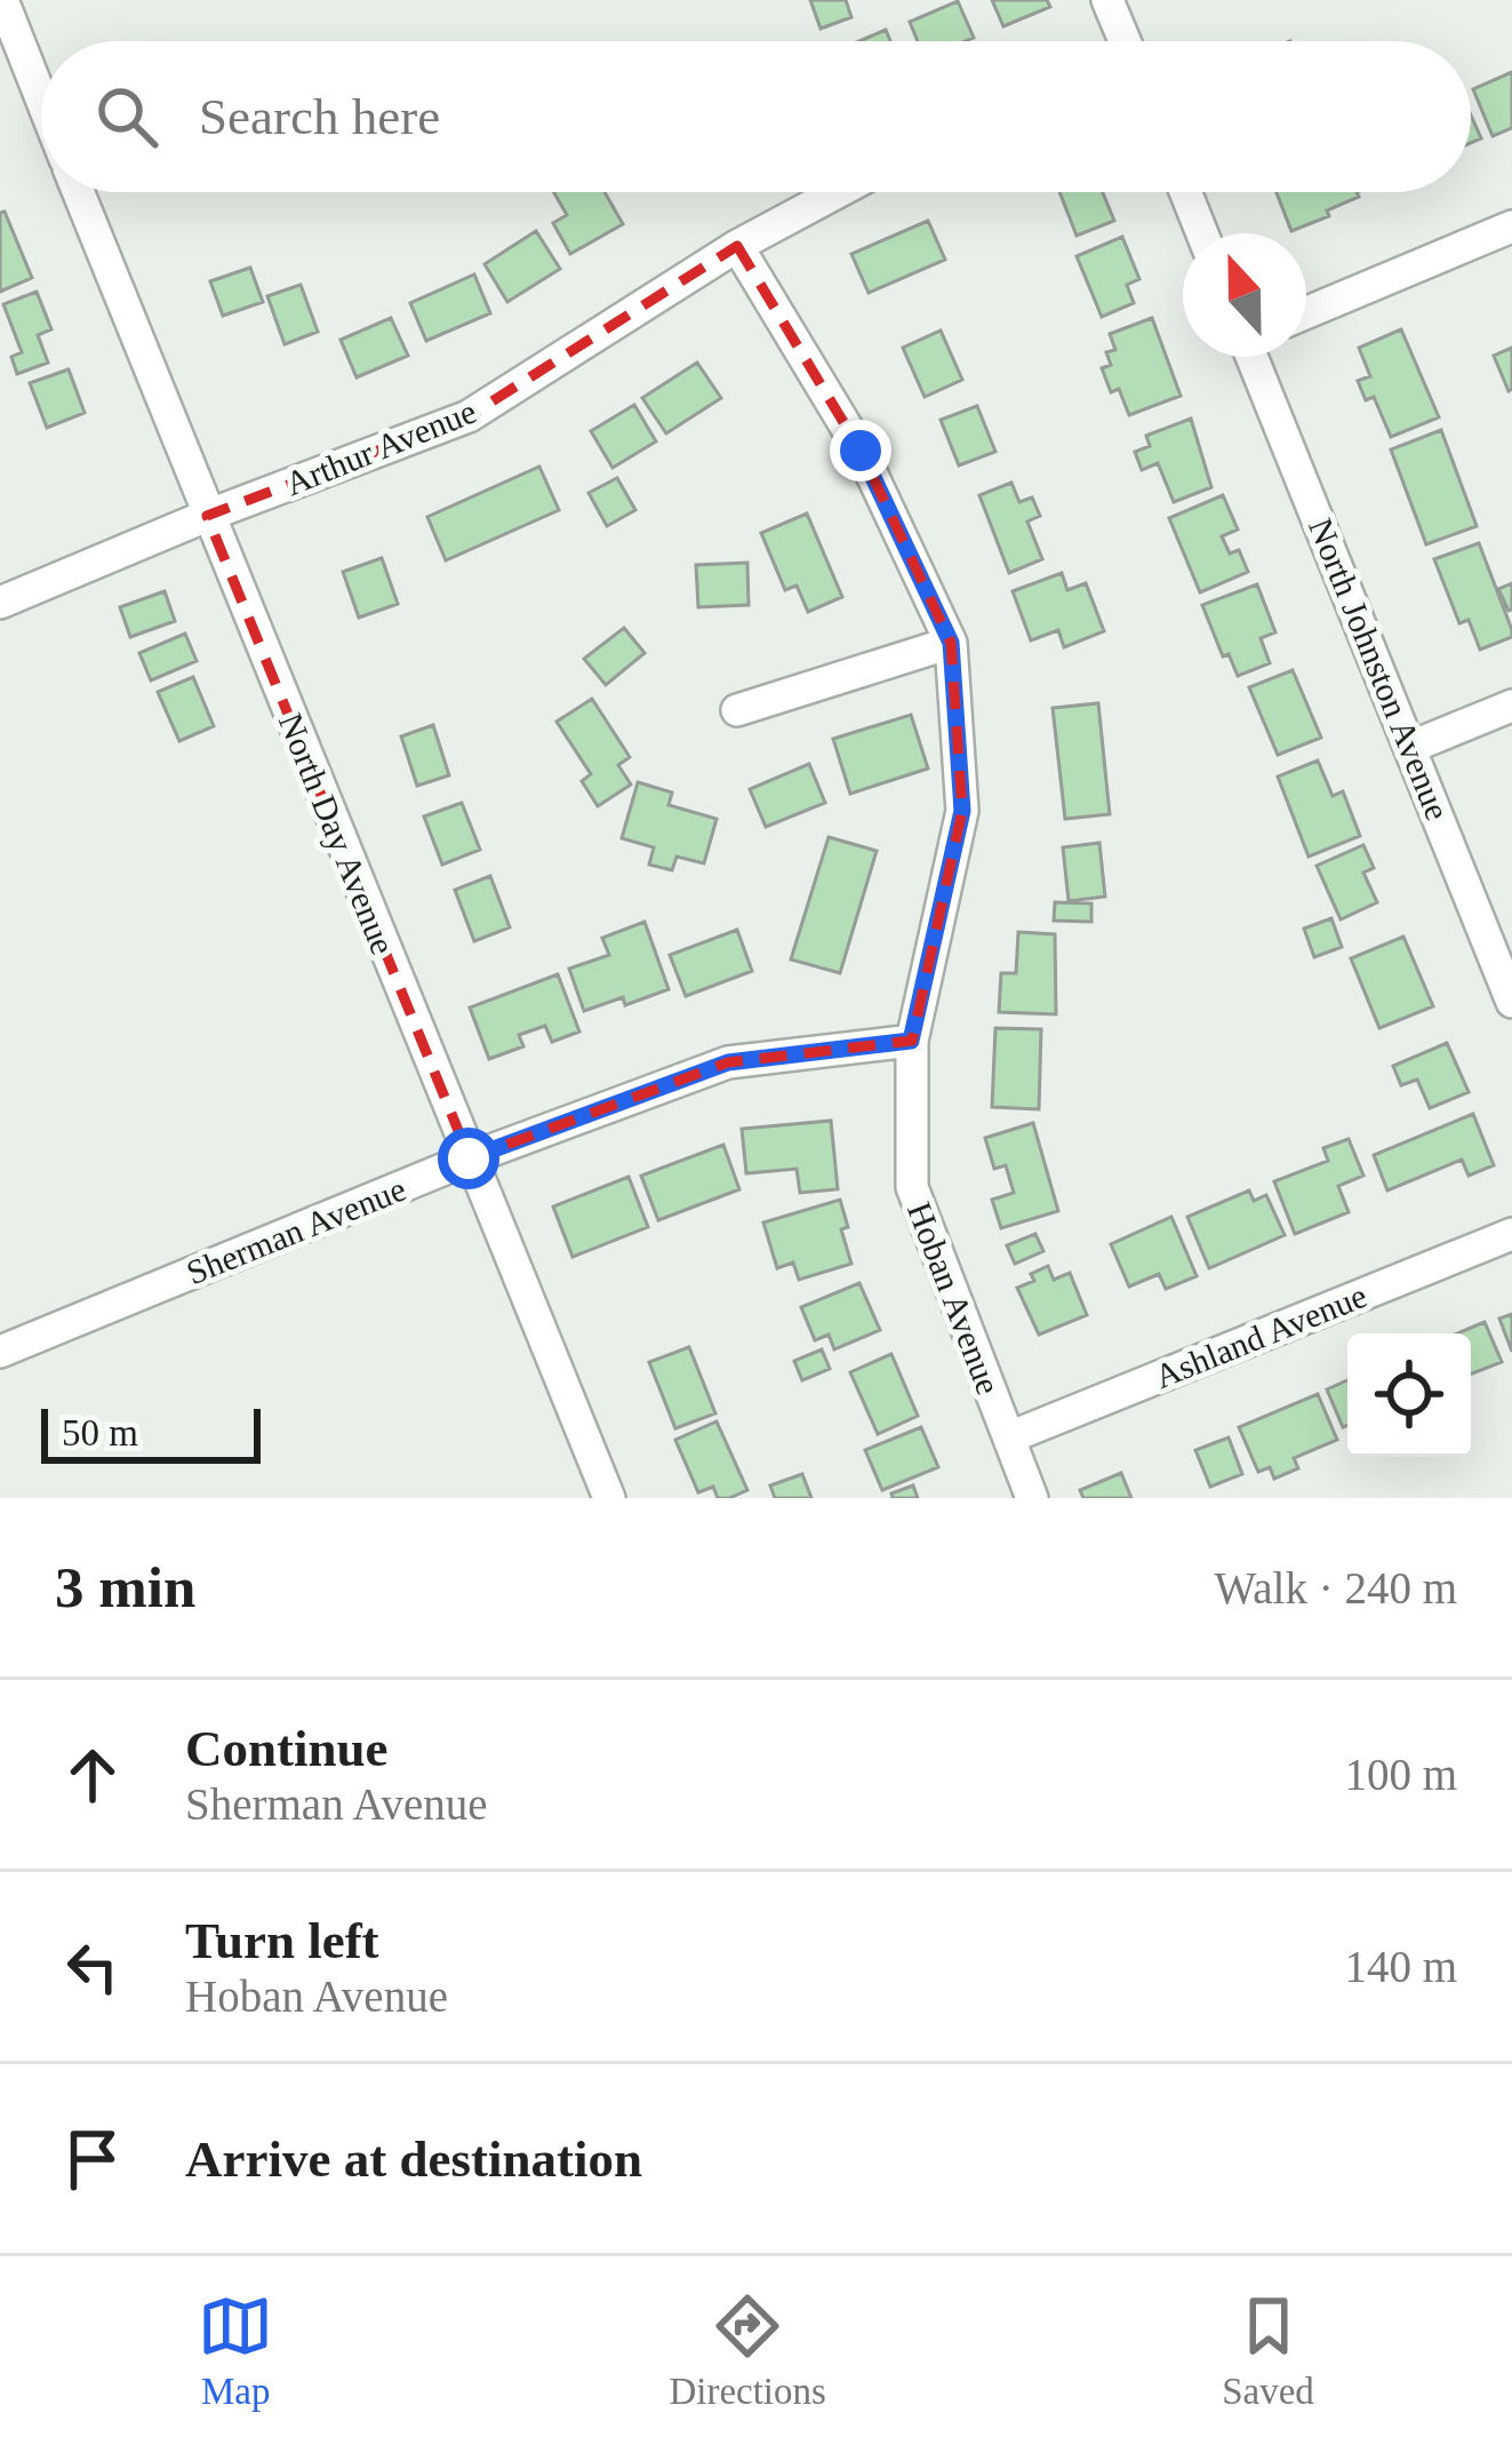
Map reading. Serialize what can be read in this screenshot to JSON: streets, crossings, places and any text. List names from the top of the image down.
{
  "streets": {
    "street": [
      "Arthur Avenue",
      "North Johnston Avenue",
      "North Day Avenue",
      "Sherman Avenue",
      "Hoban Avenue",
      "Ashland Avenue"
    ]
  },
  "crossings": [
    ["Arthur Avenue", "North Day Avenue"],
    ["Arthur Avenue", "Hoban Avenue"],
    ["North Day Avenue", "Sherman Avenue"],
    ["Sherman Avenue", "Hoban Avenue"],
    ["Hoban Avenue", "Ashland Avenue"]
  ],
  "scale_bar": "50 m",
  "north": "top",
  "page": {
    "search": "Search here",
    "scale": "50 m",
    "heading": ["3 min", "Walk · 240 m"],
    "list": [
      ["Continue", "Sherman Avenue", "100 m"],
      ["Turn left", "Hoban Avenue", "140 m"],
      "Arrive at destination"
    ],
    "nav": ["Map", "Directions", "Saved"]
  }
}
